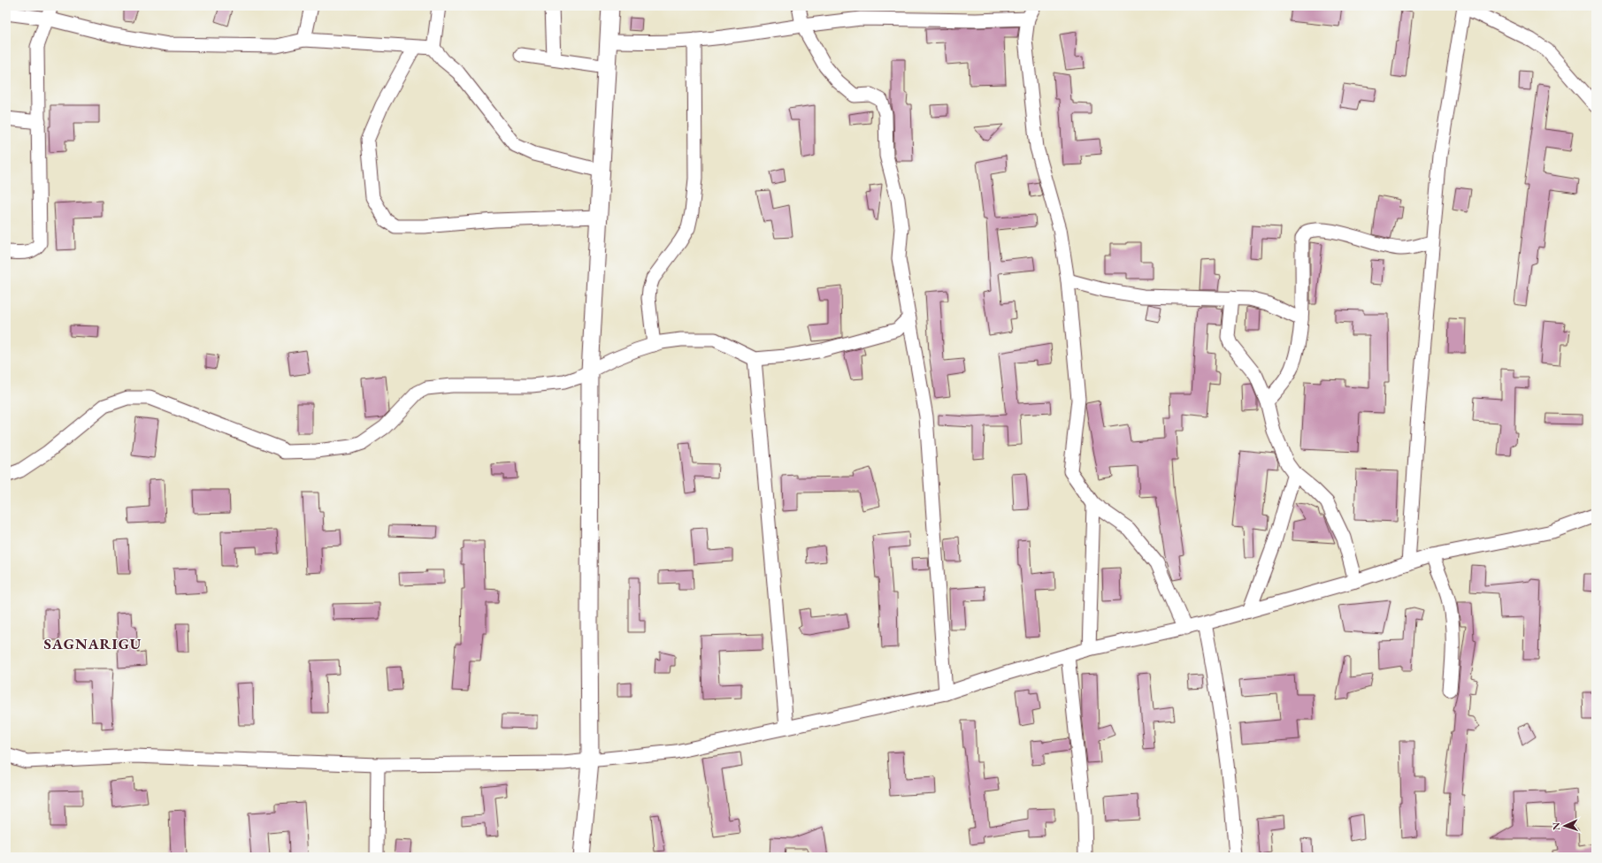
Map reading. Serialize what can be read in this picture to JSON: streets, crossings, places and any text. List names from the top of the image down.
{
  "districts": ["SAGNARIGU"],
  "north": "left"
}
